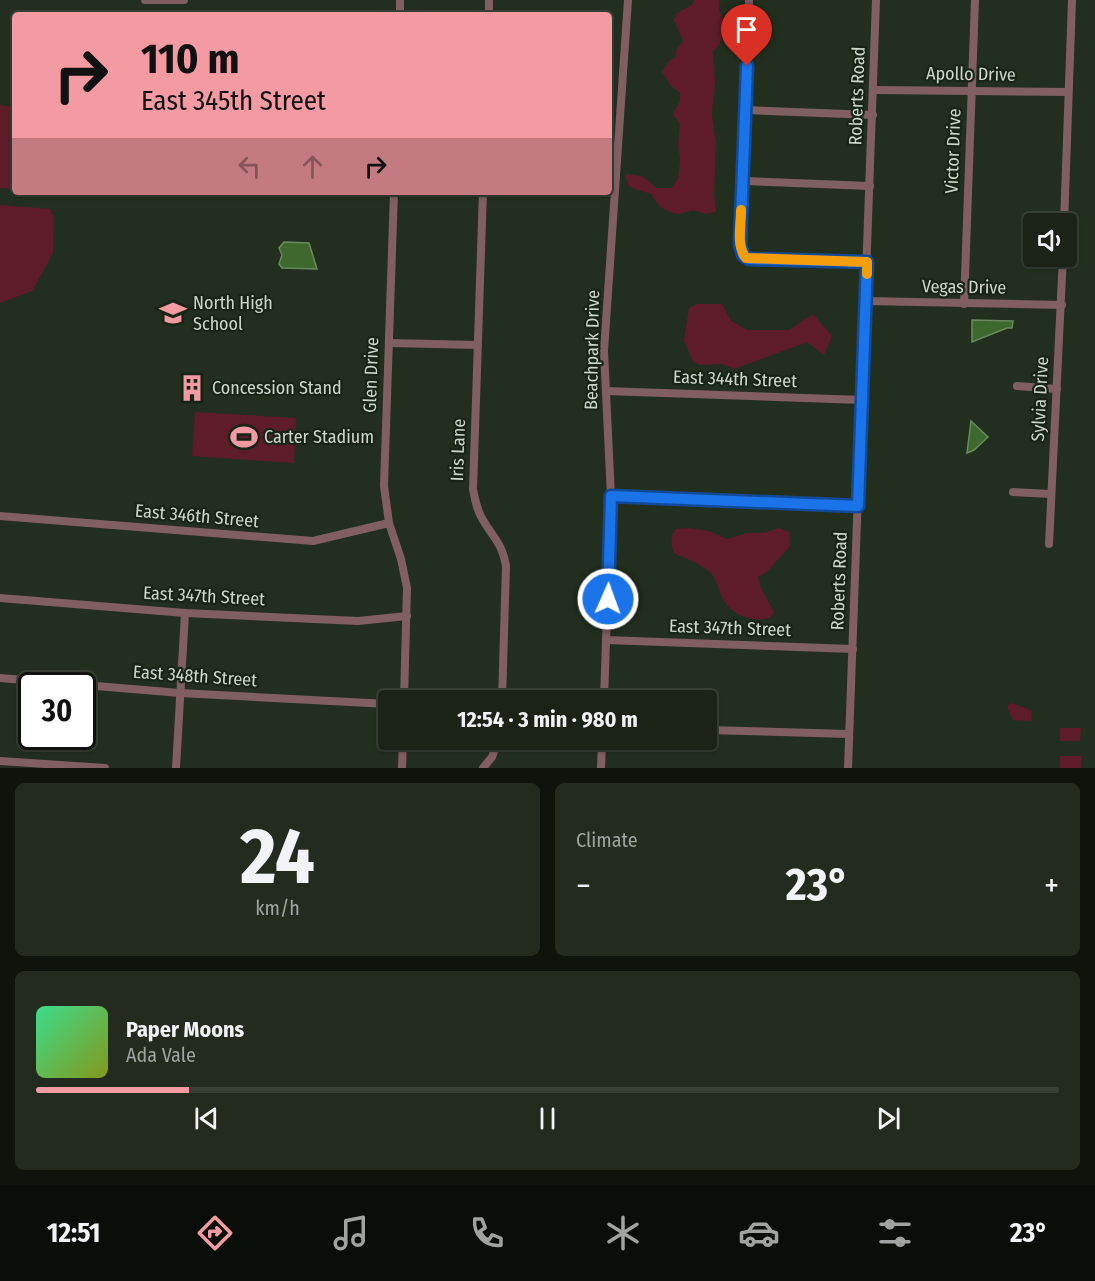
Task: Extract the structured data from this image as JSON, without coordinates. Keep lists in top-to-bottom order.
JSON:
{
  "streets": {
    "street": [
      "Apollo Drive",
      "Roberts Road",
      "Victor Drive",
      "Vegas Drive",
      "Beachpark Drive",
      "Glen Drive",
      "East 344th Street",
      "Sylvia Drive",
      "Iris Lane",
      "East 346th Street",
      "East 347th Street",
      "East 348th Street"
    ]
  },
  "crossings": [
    ["Apollo Drive", "Roberts Road"],
    ["Apollo Drive", "Victor Drive"],
    ["Roberts Road", "Vegas Drive"],
    ["Roberts Road", "East 344th Street"],
    ["Roberts Road", "East 347th Street"],
    ["Victor Drive", "Vegas Drive"],
    ["Vegas Drive", "Sylvia Drive"],
    ["Beachpark Drive", "East 344th Street"],
    ["Beachpark Drive", "East 347th Street"],
    ["Glen Drive", "East 346th Street"],
    ["Glen Drive", "East 347th Street"]
  ],
  "places": {
    "school or university": ["North High School"],
    "building": ["Concession Stand"],
    "sports": ["Carter Stadium"]
  },
  "page": {
    "turn": ["110 m", "East 345th Street"],
    "limit": "30",
    "trip": "12:54 · 3 min · 980 m",
    "tile": [
      ["24", "km/h"],
      "Climate"
    ],
    "heat": ["−", "23°", "+"],
    "song": ["Paper Moons", "Ada Vale"],
    "tabs": ["12:51", "23°"]
  }
}
